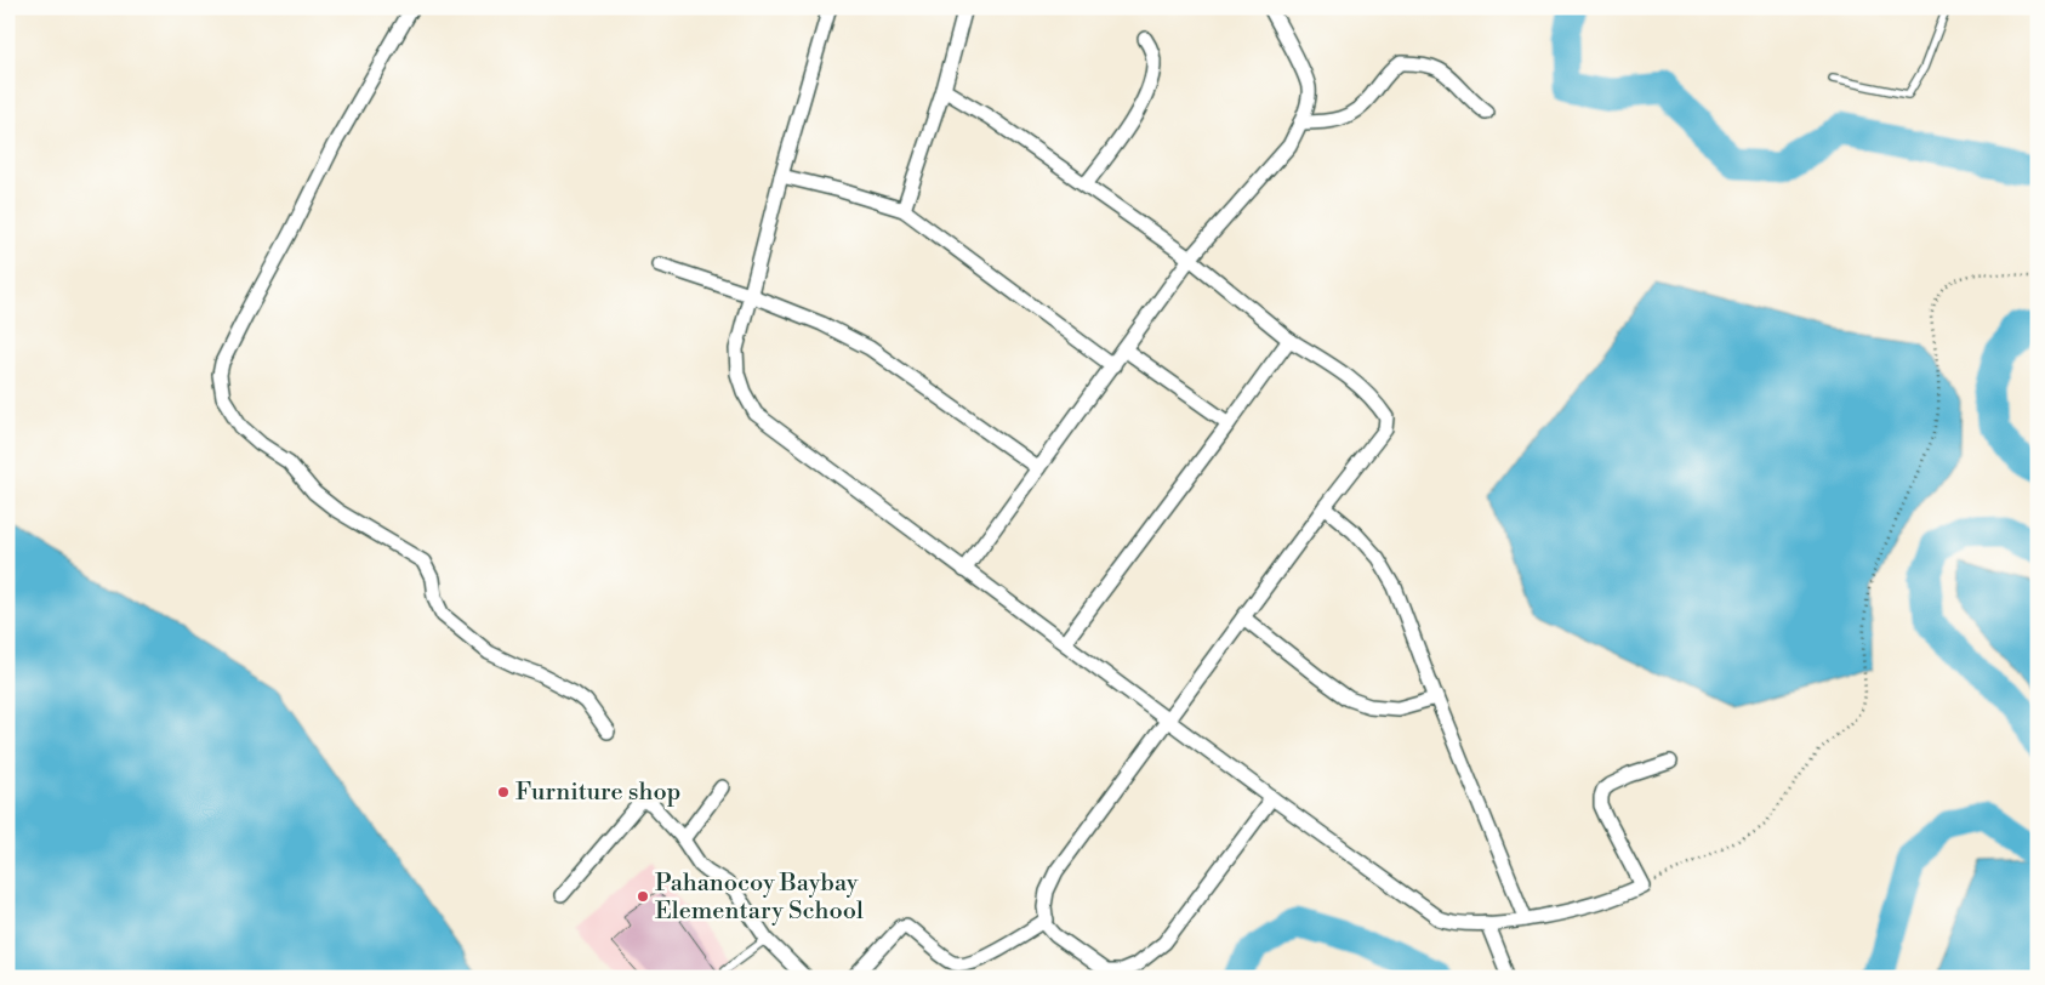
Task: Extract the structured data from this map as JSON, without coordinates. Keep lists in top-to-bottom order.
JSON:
{
  "places": ["Furniture shop", "Pahanocoy Baybay Elementary School"]
}
